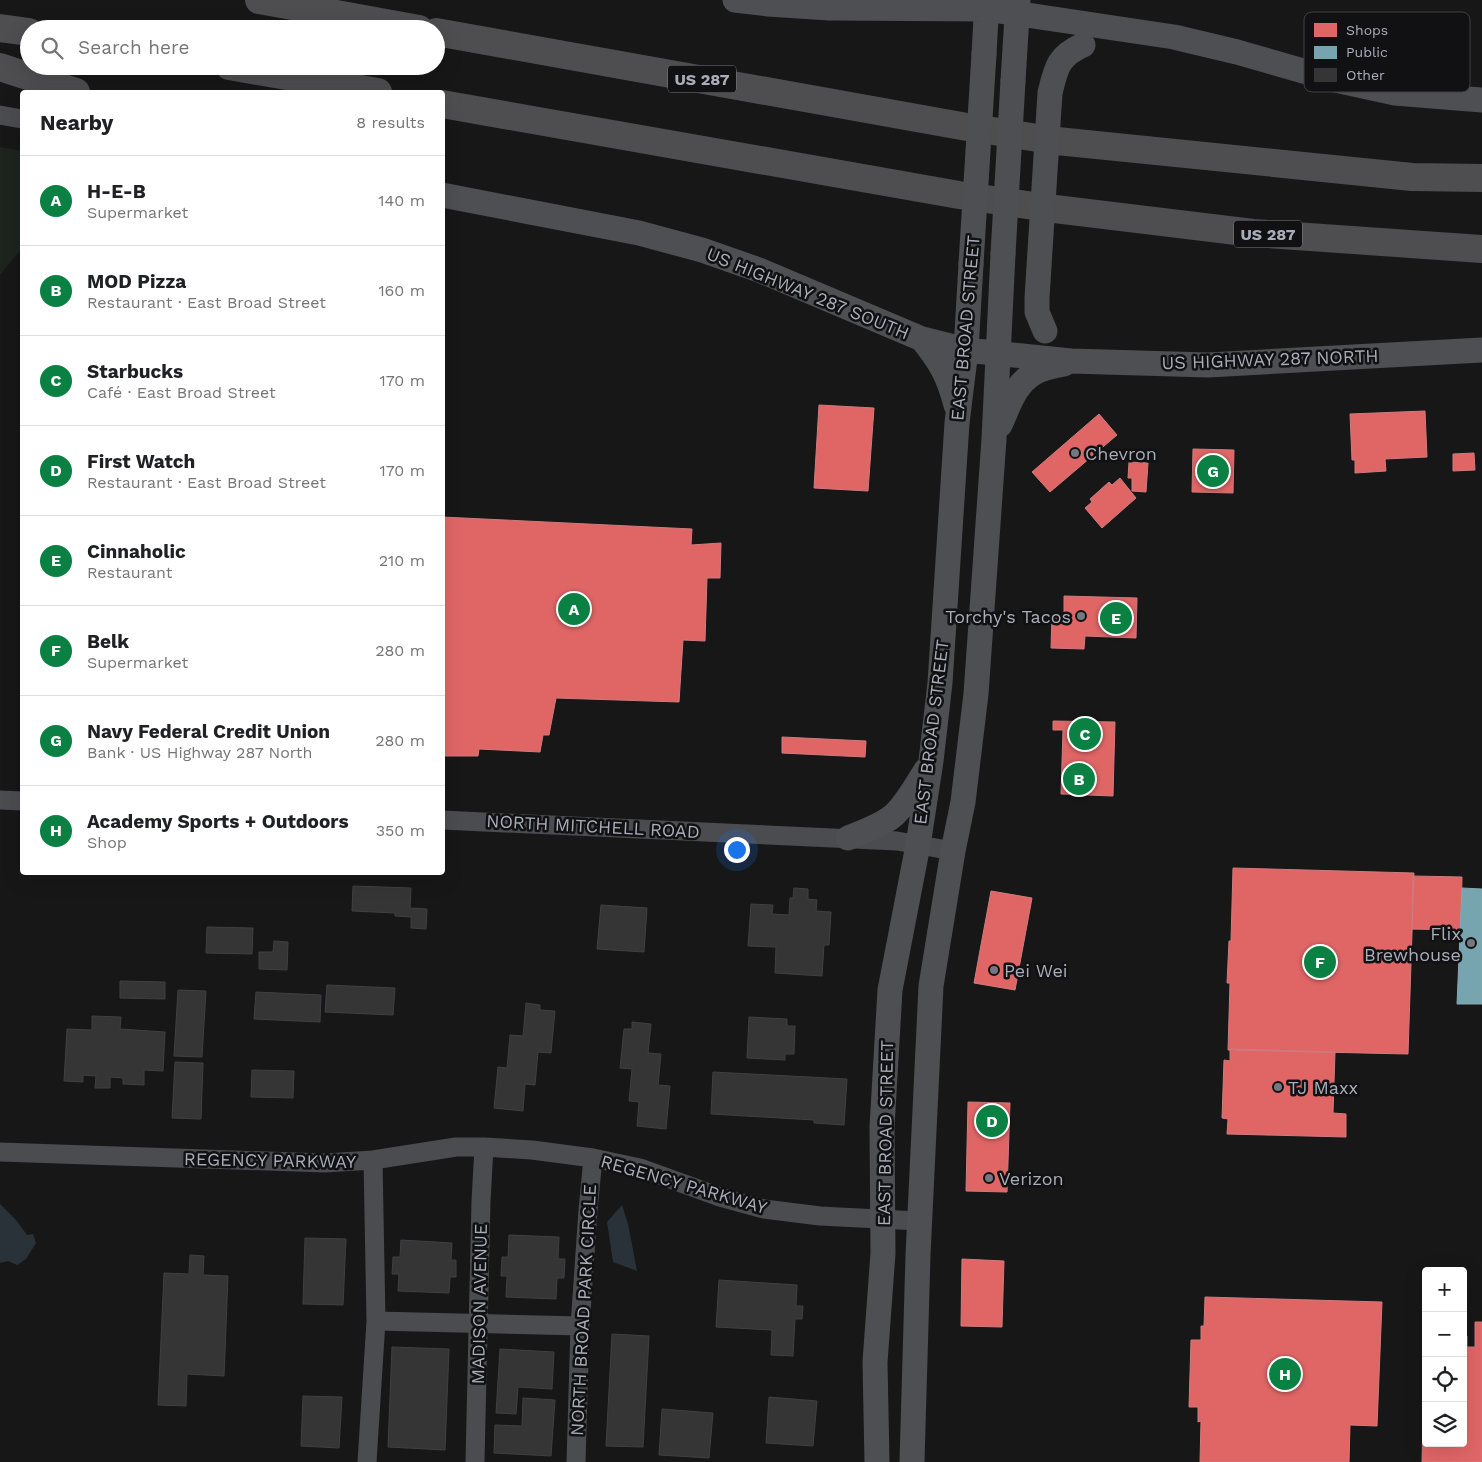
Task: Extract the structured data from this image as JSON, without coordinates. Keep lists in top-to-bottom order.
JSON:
{
  "streets": {
    "highway": ["US 287"],
    "main road": ["US HIGHWAY 287 SOUTH", "EAST BROAD STREET", "US HIGHWAY 287 NORTH"],
    "street": [
      "NORTH MITCHELL ROAD",
      "REGENCY PARKWAY",
      "MADISON AVENUE",
      "NORTH BROAD PARK CIRCLE"
    ]
  },
  "crossings": [
    ["US HIGHWAY 287 SOUTH", "EAST BROAD STREET"],
    ["US HIGHWAY 287 SOUTH", "US HIGHWAY 287 NORTH"],
    ["EAST BROAD STREET", "US HIGHWAY 287 NORTH"],
    ["EAST BROAD STREET", "NORTH MITCHELL ROAD"],
    ["EAST BROAD STREET", "REGENCY PARKWAY"],
    ["REGENCY PARKWAY", "MADISON AVENUE"],
    ["REGENCY PARKWAY", "NORTH BROAD PARK CIRCLE"]
  ],
  "places": [
    "Chevron",
    "Torchy's Tacos",
    "Flix Brewhouse",
    "Pei Wei",
    "TJ Maxx",
    "Verizon"
  ],
  "legend": ["Shops", "Public", "Other"],
  "page": {
    "search": "Search here",
    "heading": ["Nearby", "8 results"],
    "list": [
      {
        "mark": "A",
        "name": "H-E-B",
        "note": "Supermarket",
        "value": "140 m"
      },
      {
        "mark": "B",
        "name": "MOD Pizza",
        "note": "Restaurant · East Broad Street",
        "value": "160 m"
      },
      {
        "mark": "C",
        "name": "Starbucks",
        "note": "Café · East Broad Street",
        "value": "170 m"
      },
      {
        "mark": "D",
        "name": "First Watch",
        "note": "Restaurant · East Broad Street",
        "value": "170 m"
      },
      {
        "mark": "E",
        "name": "Cinnaholic",
        "note": "Restaurant",
        "value": "210 m"
      },
      {
        "mark": "F",
        "name": "Belk",
        "note": "Supermarket",
        "value": "280 m"
      },
      {
        "mark": "G",
        "name": "Navy Federal Credit Union",
        "note": "Bank · US Highway 287 North",
        "value": "280 m"
      },
      {
        "mark": "H",
        "name": "Academy Sports + Outdoors",
        "note": "Shop",
        "value": "350 m"
      }
    ],
    "pins": [
      "G",
      "A",
      "E",
      "C",
      "B",
      "F",
      "D",
      "H"
    ],
    "map_buttons": ["+", "−"]
  }
}
